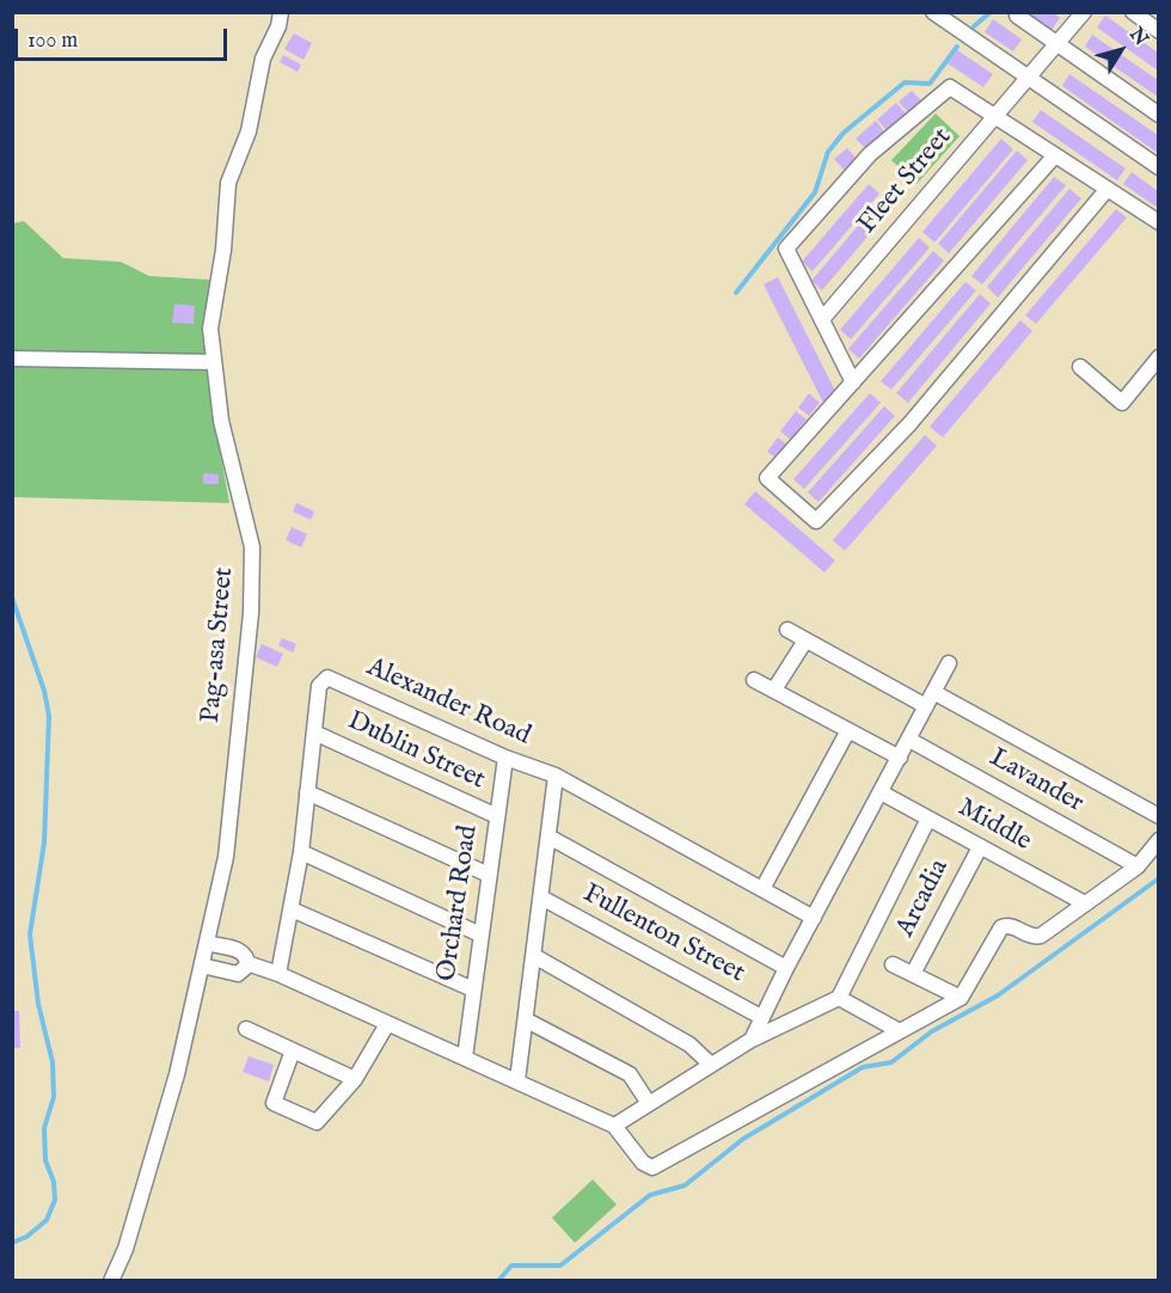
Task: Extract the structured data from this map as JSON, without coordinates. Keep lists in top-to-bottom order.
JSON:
{
  "streets": {
    "street": [
      "Fleet Street",
      "Pag-asa Street",
      "Alexander Road",
      "Dublin Street",
      "Lavander",
      "Middle",
      "Arcadia",
      "Orchard Road",
      "Fullenton Street"
    ]
  },
  "crossings": [
    ["Alexander Road", "Dublin Street"],
    ["Alexander Road", "Orchard Road"],
    ["Dublin Street", "Orchard Road"],
    ["Middle", "Arcadia"]
  ],
  "scale_bar": "100 m",
  "north": "top right"
}
